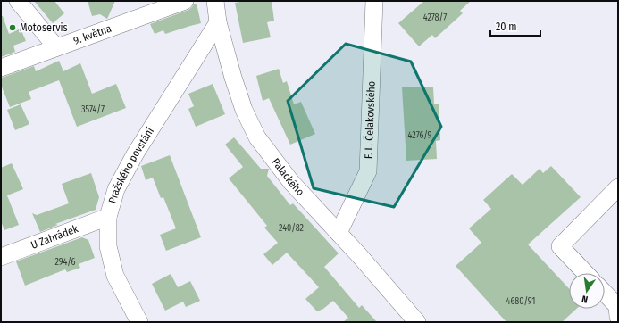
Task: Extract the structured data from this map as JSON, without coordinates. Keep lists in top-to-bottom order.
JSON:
{
  "streets": {
    "street": [
      "9. května",
      "F. L. Čelakovského",
      "Pražského povstání",
      "Palackého",
      "U Zahrádek"
    ]
  },
  "crossings": [
    ["F. L. Čelakovského", "Palackého"],
    ["Pražského povstání", "Palackého"],
    ["Pražského povstání", "U Zahrádek"]
  ],
  "places": ["Motoservis"],
  "house_numbers": [
    "4278/7",
    "3574/7",
    "4276/9",
    "240/82",
    "294/6",
    "4680/91"
  ],
  "scale_bar": "20 m",
  "north": "bottom"
}
